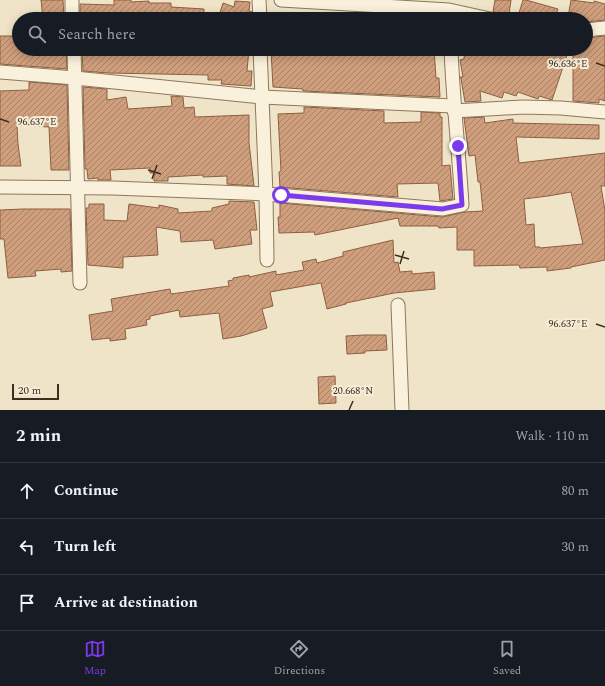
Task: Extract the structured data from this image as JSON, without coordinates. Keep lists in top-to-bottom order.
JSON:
{
  "scale_bar": "20 m",
  "page": {
    "search": "Search here",
    "scale": "20 m",
    "heading": ["2 min", "Walk · 110 m"],
    "list": [
      ["Continue", "80 m"],
      ["Turn left", "30 m"],
      "Arrive at destination"
    ],
    "nav": ["Map", "Directions", "Saved"]
  },
  "coordinates": ["96.636°E", "96.637°E", "20.668°N"]
}
